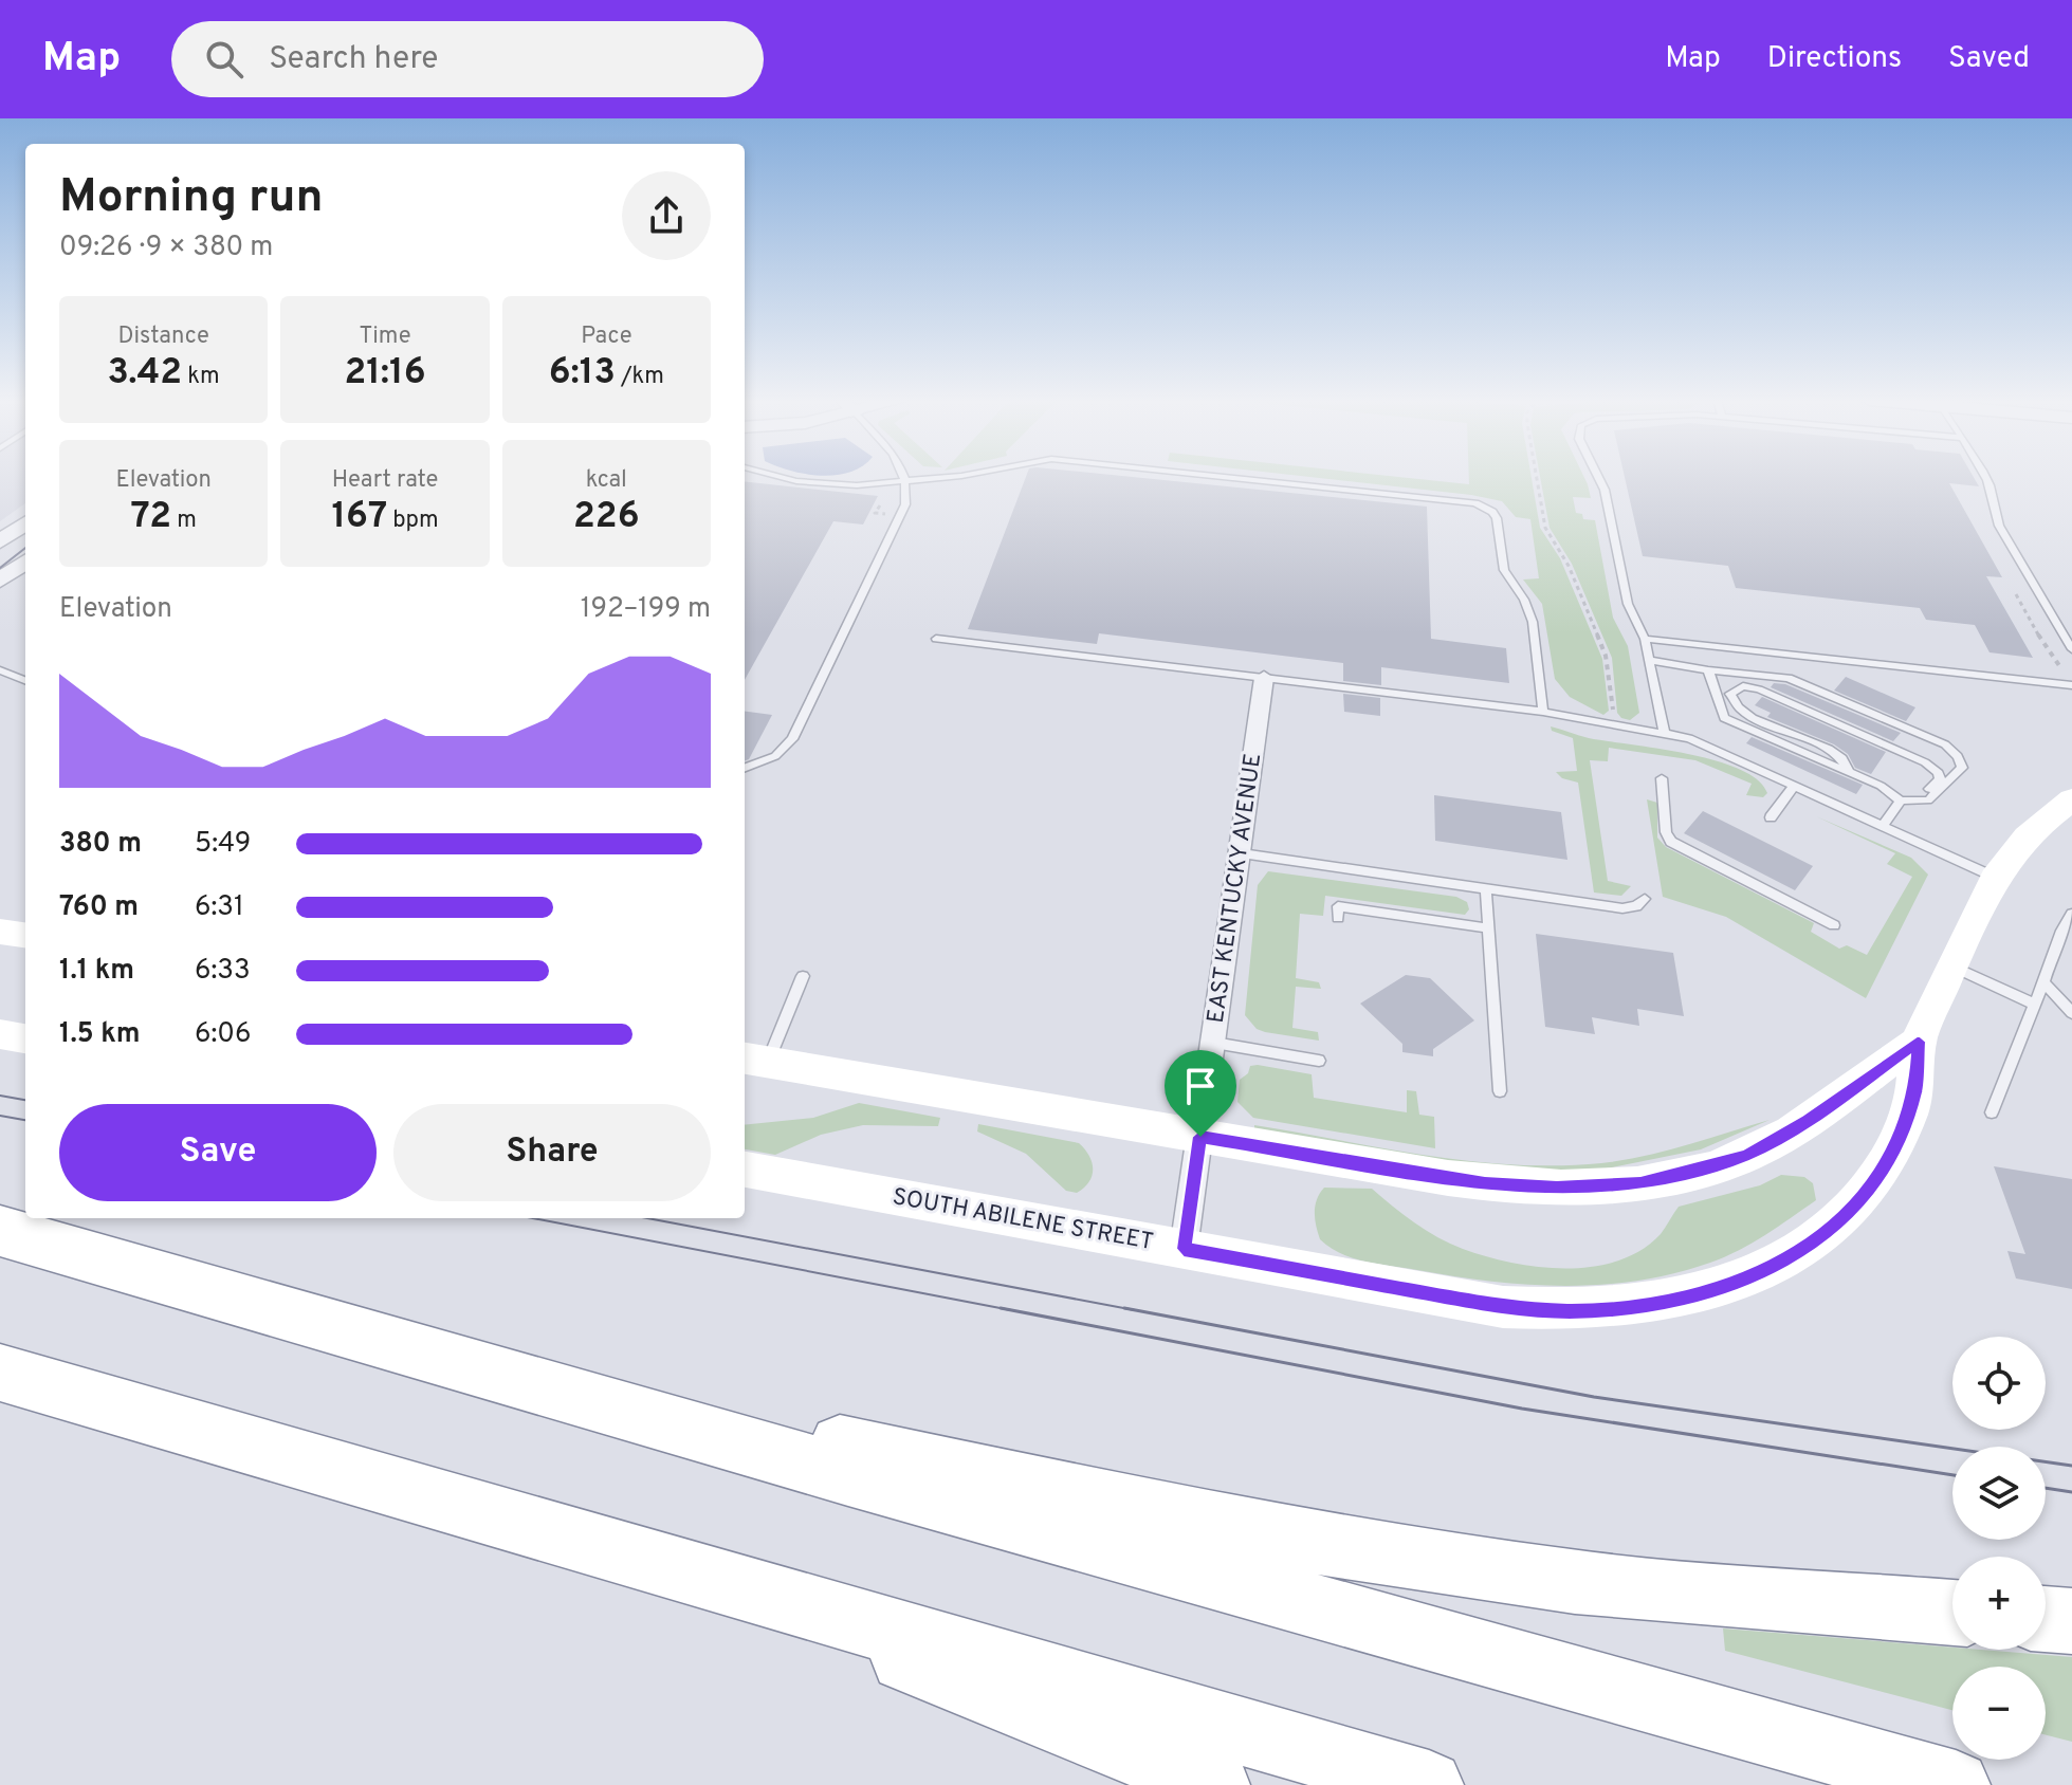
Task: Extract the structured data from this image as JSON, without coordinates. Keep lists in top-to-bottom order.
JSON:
{
  "streets": {
    "main road": ["SOUTH ABILENE STREET"],
    "street": ["EAST KENTUCKY AVENUE"]
  },
  "crossings": [
    ["EAST KENTUCKY AVENUE", "SOUTH ABILENE STREET"]
  ],
  "page": {
    "header": "Map",
    "search": "Search here",
    "nav": ["Map", "Directions", "Saved"],
    "heading": ["Morning run", "09:26 · 9 × 380 m"],
    "stats": [
      ["Distance", "3.42 km"],
      ["Time", "21:16"],
      ["Pace", "6:13 /km"],
      ["Elevation", "72 m"],
      ["Heart rate", "167 bpm"],
      ["kcal", "226"]
    ],
    "chart": ["Elevation", "192–199 m"],
    "list": [
      {
        "name": "380 m",
        "note": "5:49"
      },
      {
        "name": "760 m",
        "note": "6:31"
      },
      {
        "name": "1.1 km",
        "note": "6:33"
      },
      {
        "name": "1.5 km",
        "note": "6:06"
      }
    ],
    "buttons": ["Save", "Share"],
    "map_buttons": ["+", "−"]
  }
}
